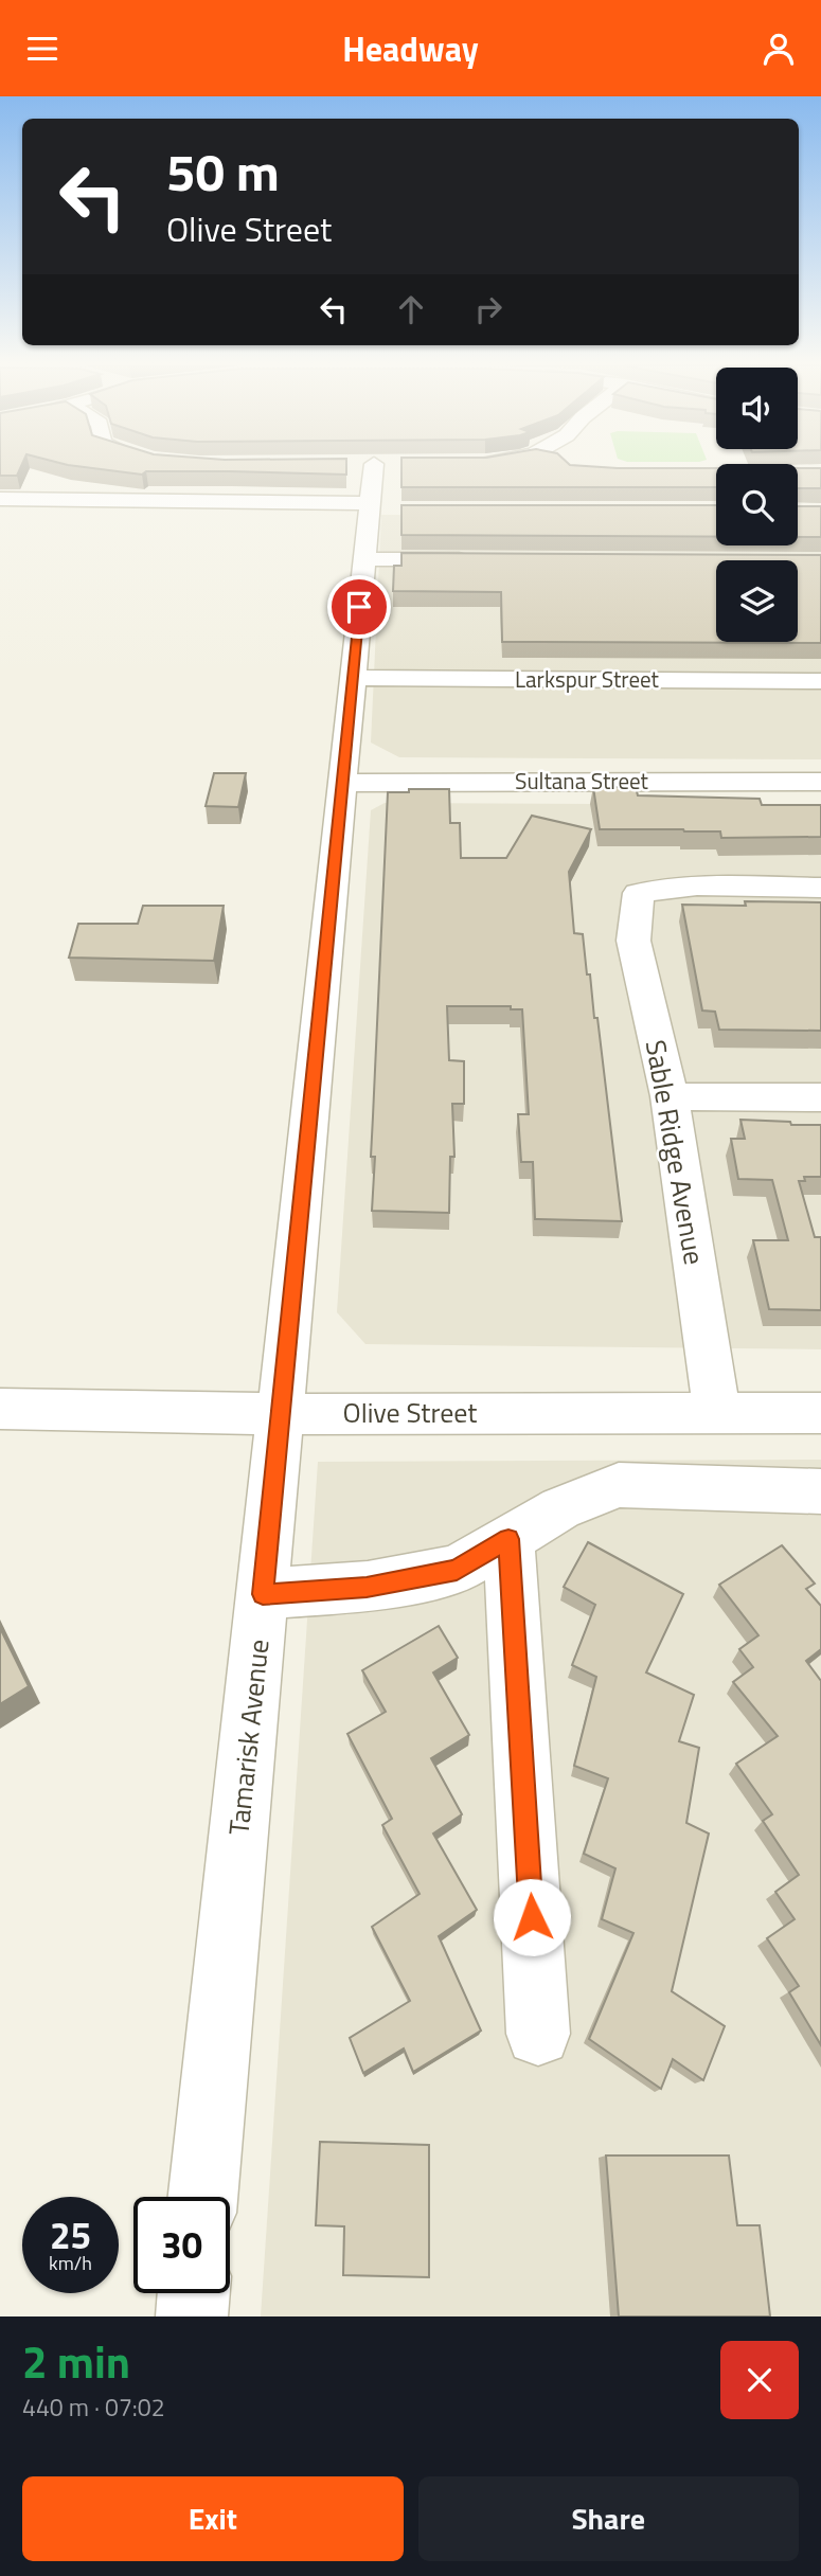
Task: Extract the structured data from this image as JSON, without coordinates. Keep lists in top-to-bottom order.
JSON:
{
  "streets": {
    "street": [
      "Larkspur Street",
      "Sultana Street",
      "Sable Ridge Avenue",
      "Olive Street",
      "Tamarisk Avenue"
    ]
  },
  "crossings": [
    ["Larkspur Street", "Tamarisk Avenue"],
    ["Sultana Street", "Tamarisk Avenue"],
    ["Sable Ridge Avenue", "Olive Street"],
    ["Olive Street", "Tamarisk Avenue"]
  ],
  "page": {
    "header": "Headway",
    "turn": ["50 m", "Olive Street"],
    "speed": "25 km/h",
    "limit": "30",
    "heading": ["2 min", "440 m · 07:02"],
    "buttons": ["Exit", "Share"]
  }
}
